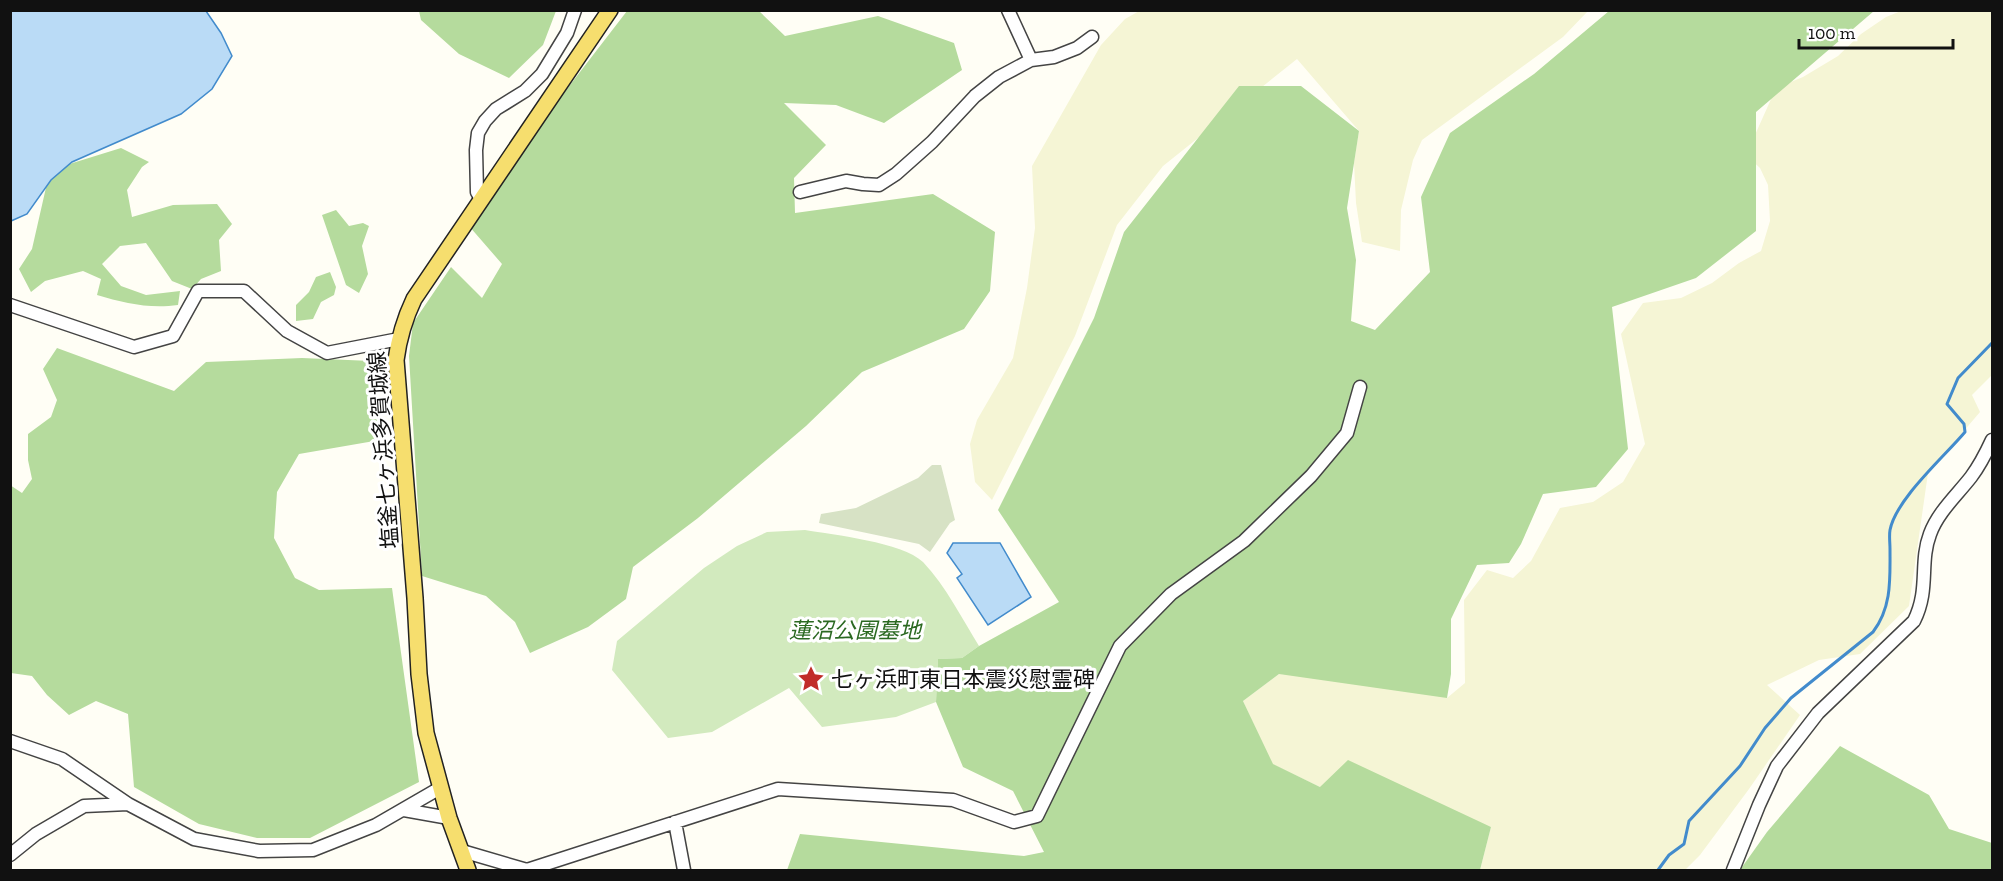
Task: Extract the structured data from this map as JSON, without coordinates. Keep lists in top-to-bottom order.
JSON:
{
  "streets": {
    "main road": ["塩釜七ヶ浜多賀城線"]
  },
  "parks": ["蓮沼公園墓地"],
  "places": {
    "place": ["七ヶ浜町東日本震災慰霊碑"]
  },
  "scale_bar": "100 m"
}
